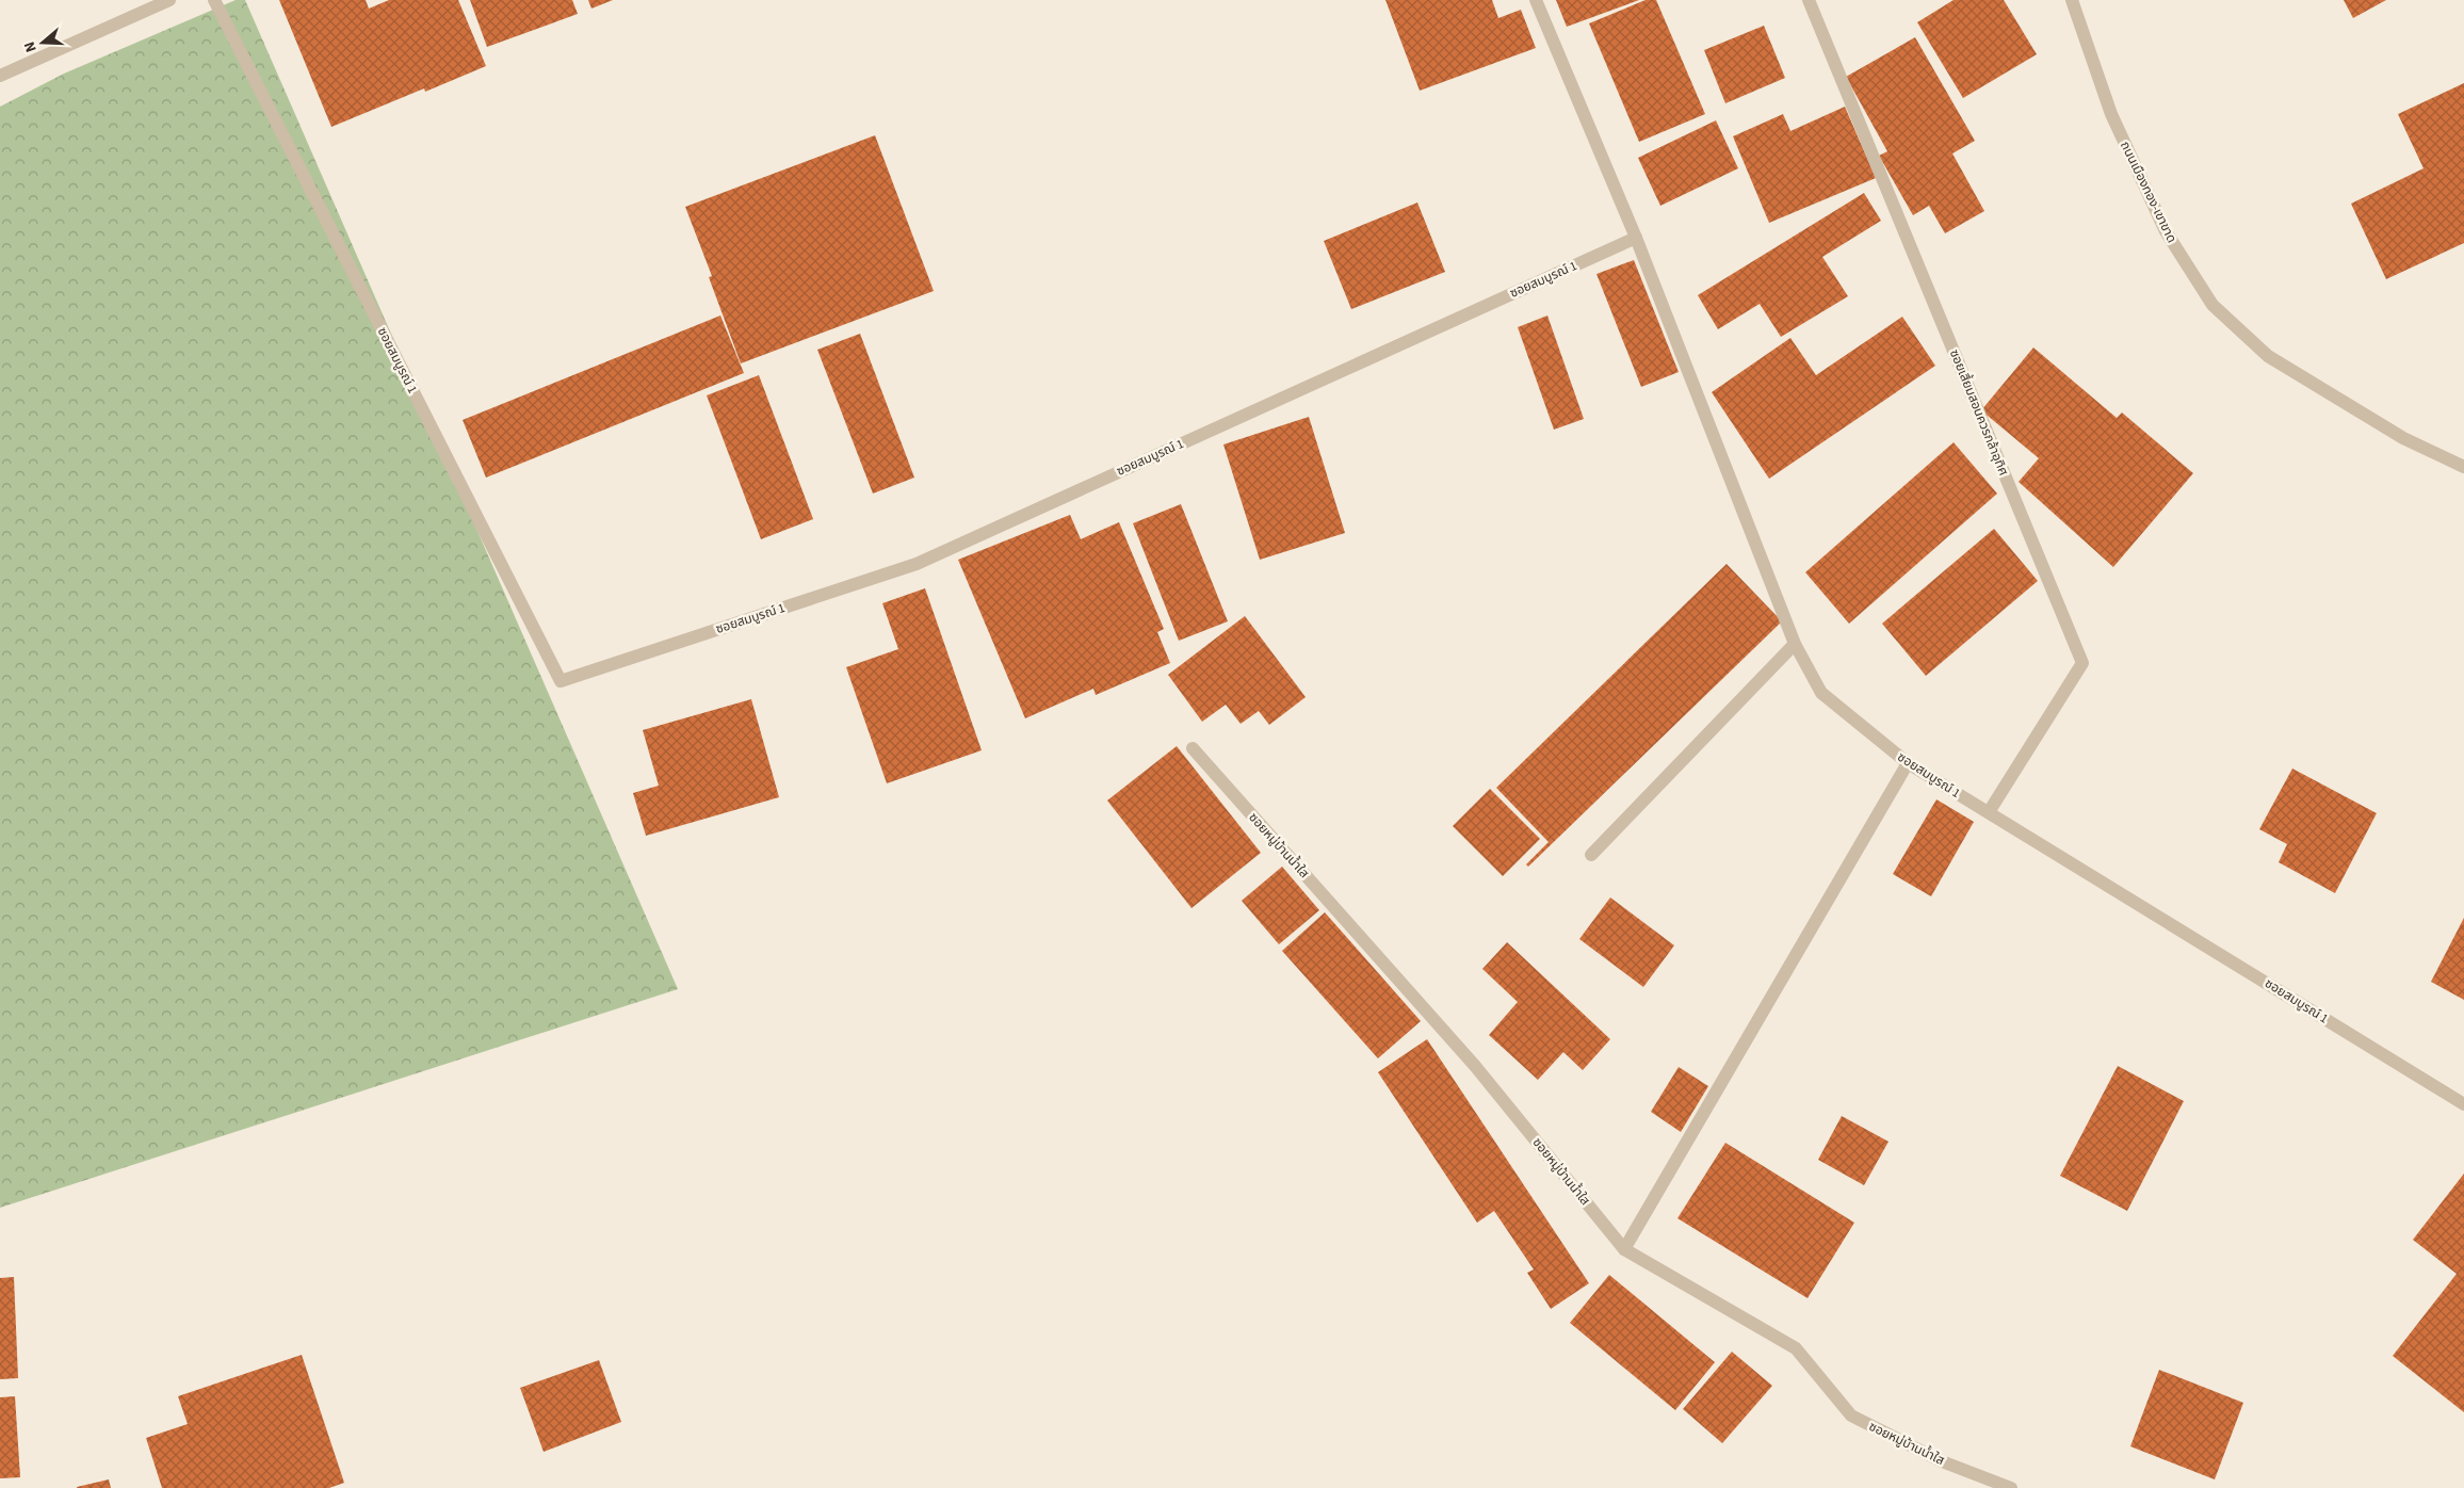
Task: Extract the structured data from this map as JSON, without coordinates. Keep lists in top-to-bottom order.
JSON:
{
  "streets": {
    "street": [
      "ถนนเมืองทอง-เขาขาด",
      "ซอยสมบูรณ์ 1",
      "ซอยเสี้ยมสอนควรกล้าอุทิศ",
      "ซอยหมู่บ้านน้ำใส"
    ]
  },
  "crossings": [
    ["ซอยสมบูรณ์ 1", "ซอยเสี้ยมสอนควรกล้าอุทิศ"]
  ],
  "north": "left"
}
